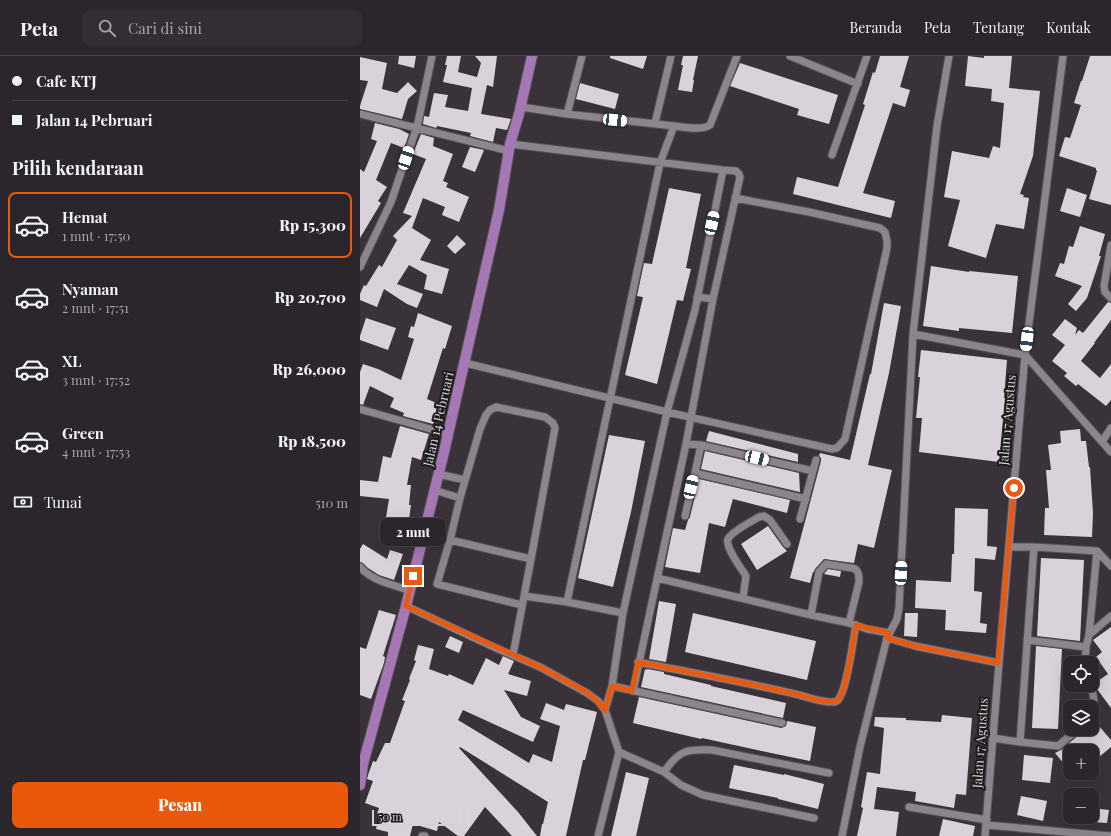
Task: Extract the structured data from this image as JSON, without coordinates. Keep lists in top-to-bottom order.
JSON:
{
  "streets": {
    "main road": ["Jalan 14 Pebruari"],
    "street": ["Jalan 17 Agustus"]
  },
  "scale_bar": "50 m",
  "page": {
    "header": "Peta",
    "search": "Cari di sini",
    "nav": [
      "Beranda",
      "Peta",
      "Tentang",
      "Kontak"
    ],
    "banner": ["Cafe KTJ", "Jalan 14 Pebruari"],
    "heading": "Pilih kendaraan",
    "list": [
      {
        "name": "Hemat",
        "note": "1 mnt · 17:50",
        "value": "Rp 15,300"
      },
      {
        "name": "Nyaman",
        "note": "2 mnt · 17:51",
        "value": "Rp 20,700"
      },
      {
        "name": "XL",
        "note": "3 mnt · 17:52",
        "value": "Rp 26,000"
      },
      {
        "name": "Green",
        "note": "4 mnt · 17:53",
        "value": "Rp 18,500"
      }
    ],
    "pay": ["Tunai", "510 m"],
    "bubble": "2 mnt",
    "map_buttons": ["+", "−"],
    "buttons": "Pesan",
    "scale": "50 m"
  }
}
